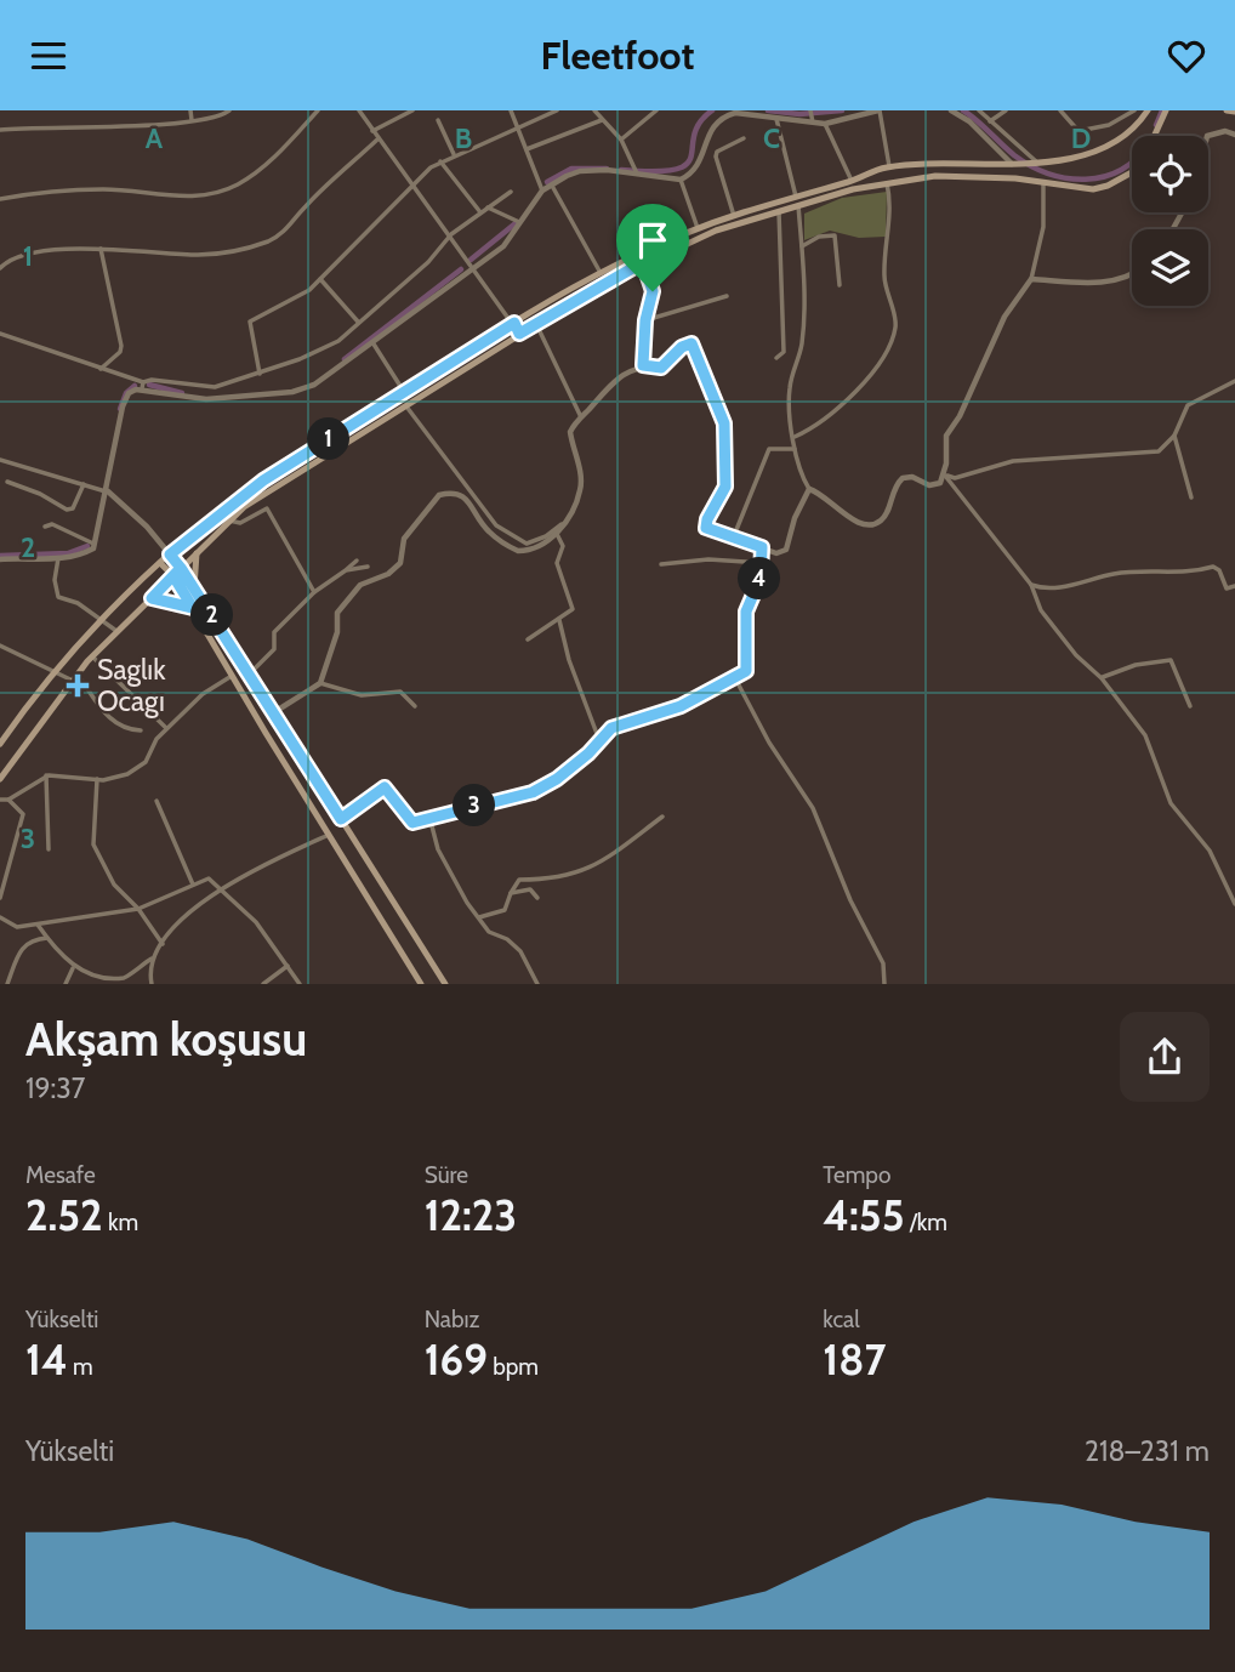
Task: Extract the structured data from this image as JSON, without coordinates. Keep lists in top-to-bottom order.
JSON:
{
  "places": {
    "health": ["Saglık Ocagı"]
  },
  "page": {
    "header": "Fleetfoot",
    "pins": [
      "1",
      "4",
      "2",
      "3"
    ],
    "heading": ["Akşam koşusu", "19:37"],
    "stats": [
      ["Mesafe", "2.52 km"],
      ["Süre", "12:23"],
      ["Tempo", "4:55 /km"],
      ["Yükselti", "14 m"],
      ["Nabız", "169 bpm"],
      ["kcal", "187"]
    ],
    "chart": ["Yükselti", "218–231 m"]
  },
  "grid": {
    "columns": [
      "A",
      "B",
      "C",
      "D"
    ],
    "rows": ["1", "2", "3"]
  }
}
